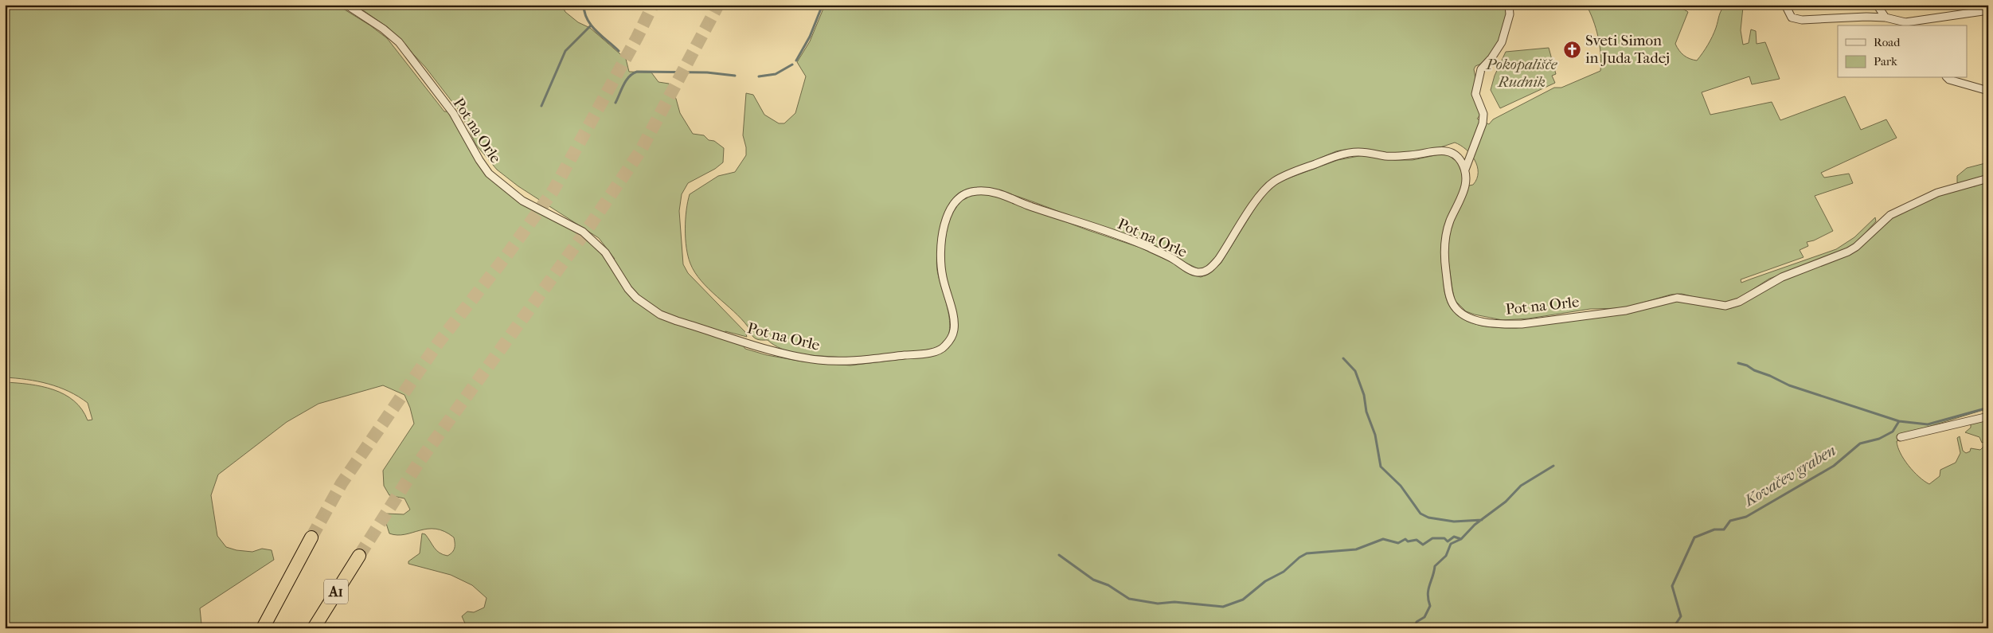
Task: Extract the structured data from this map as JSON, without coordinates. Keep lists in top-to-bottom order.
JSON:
{
  "streets": {
    "highway": ["A1"],
    "street": ["Pot na Orle"]
  },
  "water": ["Kovačev graben"],
  "parks": ["Pokopališče Rudnik"],
  "places": {
    "church": ["Sveti Simon in Juda Tadej"]
  },
  "legend": ["Road", "Park"]
}
